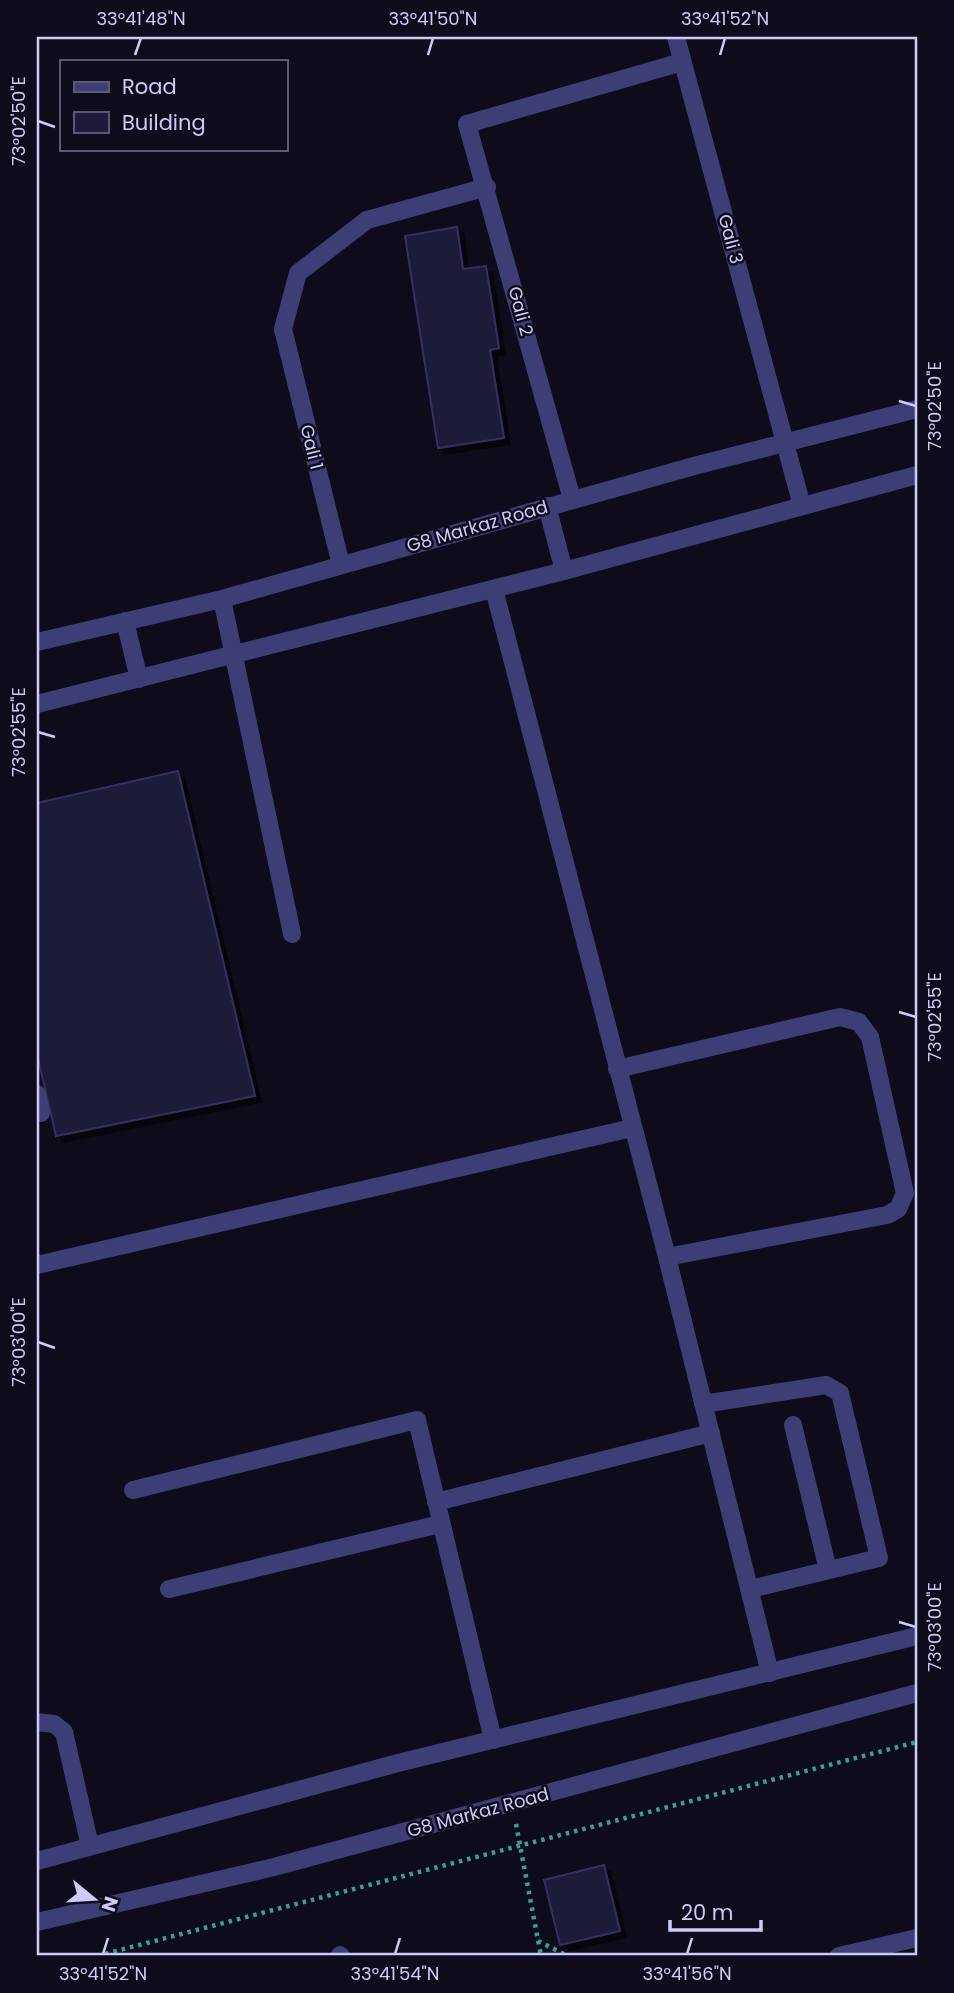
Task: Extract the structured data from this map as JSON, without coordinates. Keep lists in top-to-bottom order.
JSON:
{
  "streets": {
    "street": [
      "Gali 3",
      "Gali 2",
      "Gali 1",
      "G8 Markaz Road"
    ]
  },
  "crossings": [
    ["Gali 3", "Gali 2"],
    ["Gali 3", "G8 Markaz Road"],
    ["Gali 2", "Gali 1"],
    ["Gali 2", "G8 Markaz Road"],
    ["Gali 1", "G8 Markaz Road"]
  ],
  "legend": ["Road", "Building"],
  "scale_bar": "20 m",
  "north": "right",
  "coordinates": [
    "33°41'48\"N",
    "33°41'50\"N",
    "33°41'52\"N",
    "73°02'50\"E",
    "73°02'55\"E",
    "73°03'00\"E",
    "33°41'54\"N",
    "33°41'56\"N"
  ]
}
